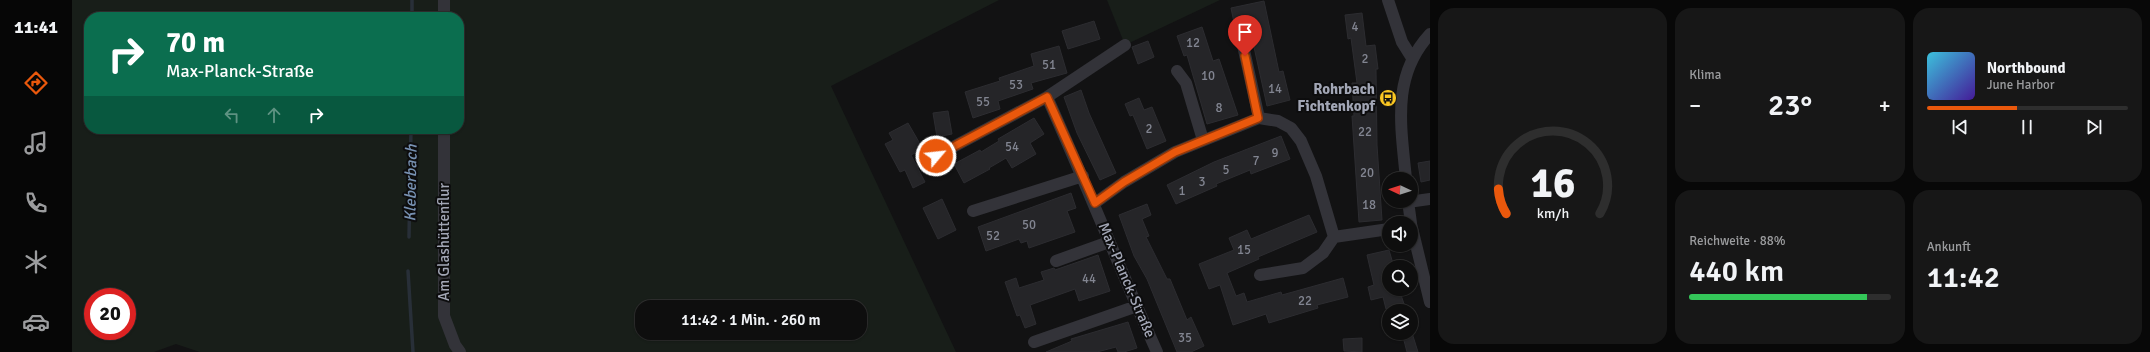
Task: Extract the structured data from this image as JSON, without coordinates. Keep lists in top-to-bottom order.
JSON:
{
  "streets": {
    "street": ["Am Glashüttenflur", "Max-Planck-Straße"]
  },
  "water": ["Kleberbach"],
  "places": {
    "bus stop": ["Rohrbach Fichtenkopf"]
  },
  "house_numbers": [
    "4",
    "12",
    "2",
    "51",
    "10",
    "53",
    "14",
    "55",
    "8",
    "2",
    "22",
    "54",
    "9",
    "7",
    "5",
    "20",
    "3",
    "1",
    "18",
    "50",
    "52",
    "15",
    "44",
    "22",
    "35"
  ],
  "north": "left",
  "page": {
    "tabs": "11:41",
    "tile": [
      "Klima",
      ["Reichweite · 88%", "440 km"],
      ["Ankunft", "11:42"]
    ],
    "turn": ["70 m", "Max-Planck-Straße"],
    "song": ["Northbound", "June Harbor"],
    "heat": ["−", "23°", "+"],
    "limit": "20",
    "trip": "11:42 · 1 Min. · 260 m",
    "gauge": ["16", "km/h"]
  }
}
